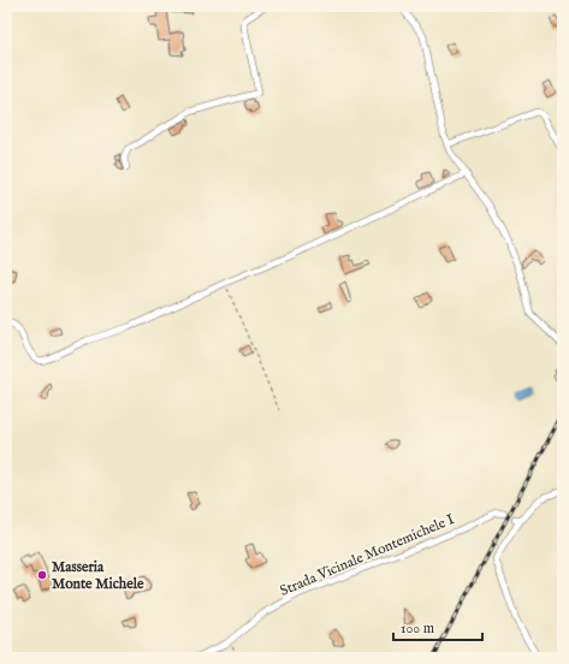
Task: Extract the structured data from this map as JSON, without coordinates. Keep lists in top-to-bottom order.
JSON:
{
  "streets": {
    "street": ["Strada Vicinale Montemichele I"]
  },
  "places": ["Masseria Monte Michele"],
  "scale_bar": "100 m"
}
